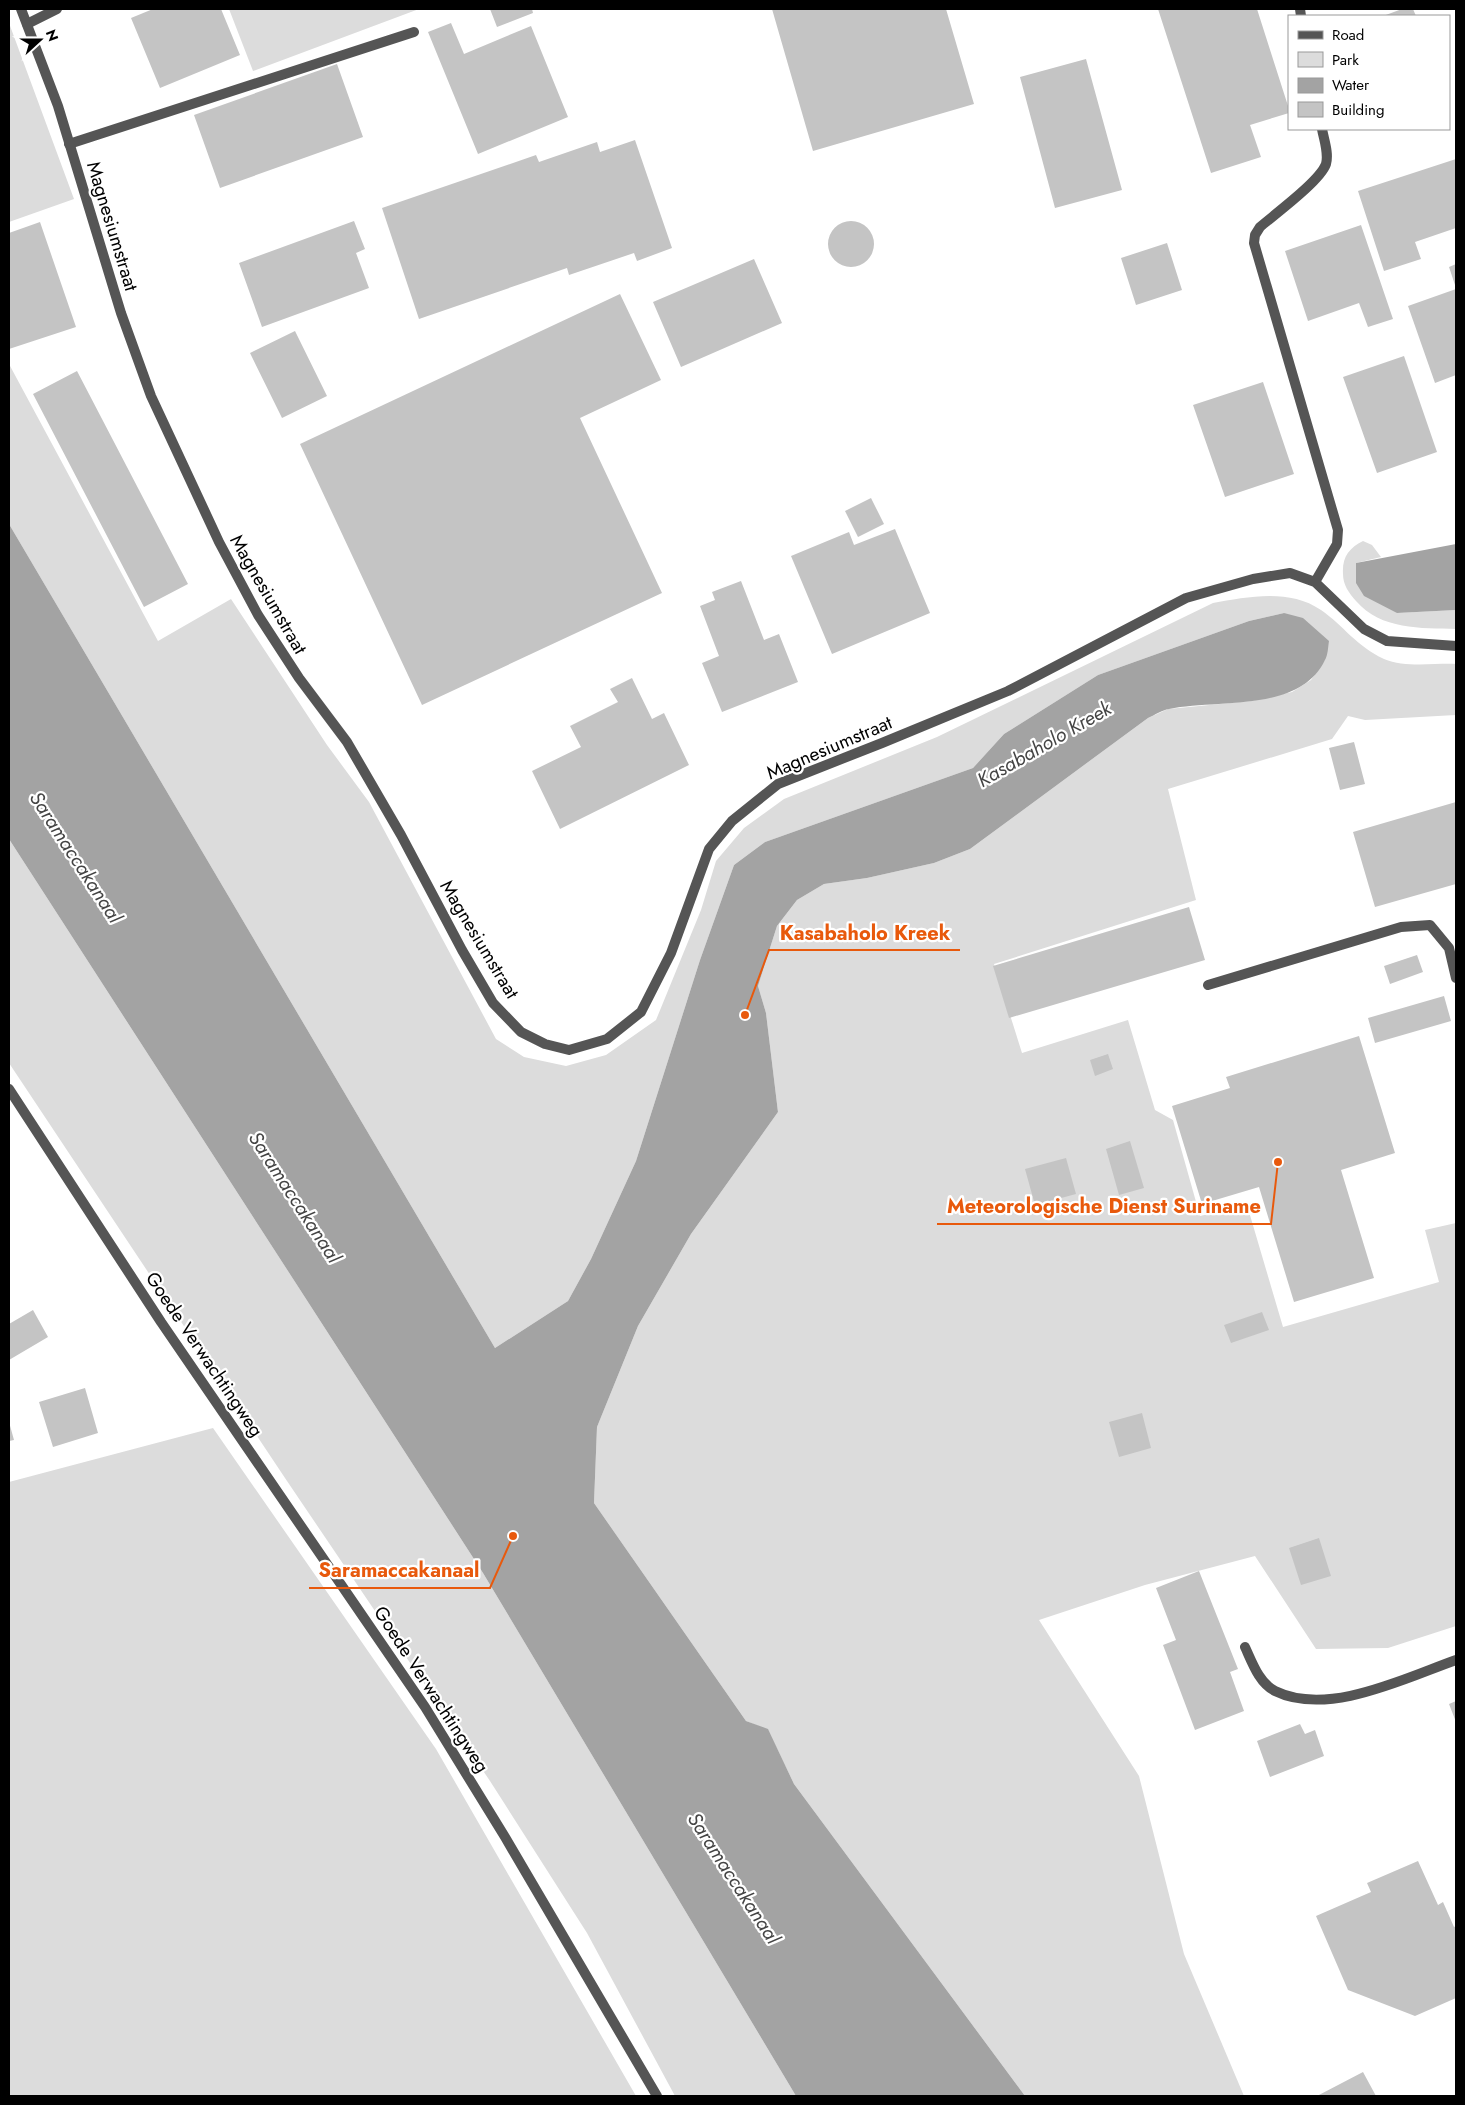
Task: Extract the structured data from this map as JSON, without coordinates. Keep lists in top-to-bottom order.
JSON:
{
  "streets": {
    "street": ["Magnesiumstraat", "Goede Verwachtingweg"]
  },
  "water": ["Kasabaholo Kreek", "Saramaccakanaal"],
  "places": ["Kasabaholo Kreek", "Meteorologische Dienst Suriname", "Saramaccakanaal"],
  "legend": [
    "Road",
    "Park",
    "Water",
    "Building"
  ],
  "north": "right"
}
